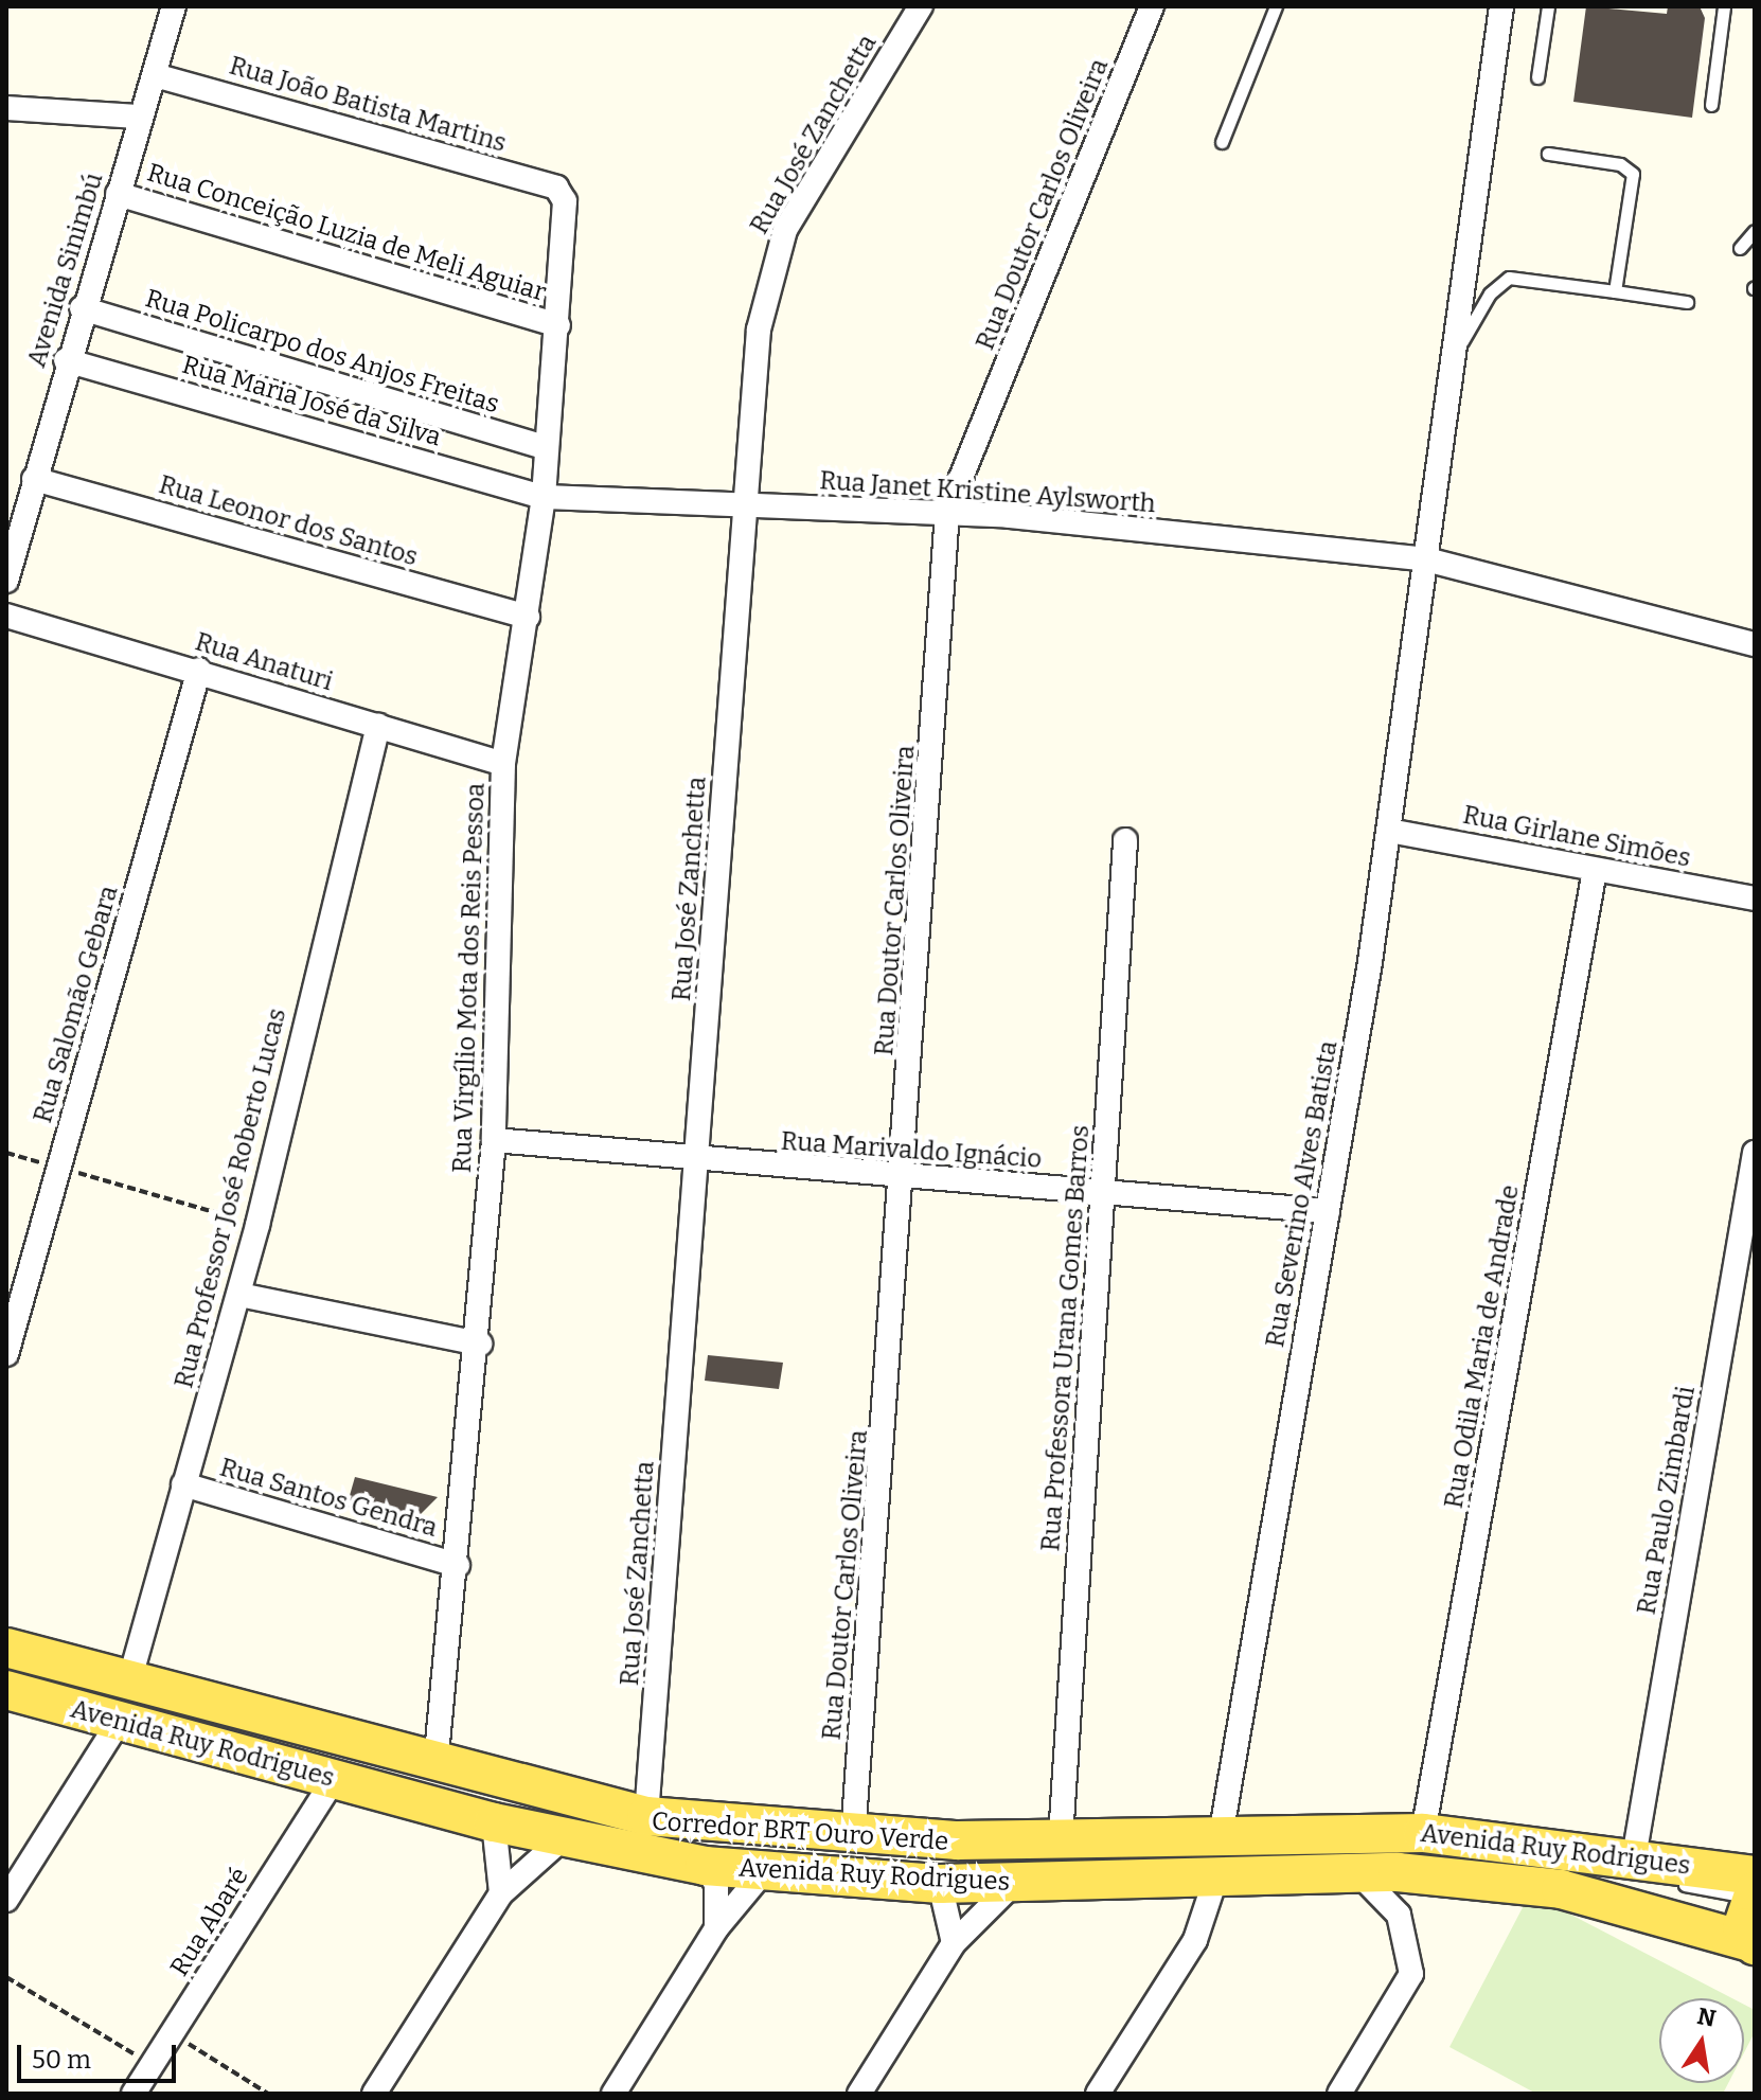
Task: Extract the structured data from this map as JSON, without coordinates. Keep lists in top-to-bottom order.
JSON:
{
  "streets": {
    "main road": ["Avenida Ruy Rodrigues"],
    "street": [
      "Rua João Batista Martins",
      "Rua José Zanchetta",
      "Rua Doutor Carlos Oliveira",
      "Rua Conceição Luzia de Meli Aguiar",
      "Avenida Sinimbú",
      "Rua Policarpo dos Anjos Freitas",
      "Rua Maria José da Silva",
      "Rua Janet Kristine Aylsworth",
      "Rua Leonor dos Santos",
      "Rua Anaturi",
      "Rua Girlane Simões",
      "Rua Virgílio Mota dos Reis Pessoa",
      "Rua Salomão Gebara",
      "Rua Marivaldo Ignácio",
      "Rua Severino Alves Batista",
      "Rua Professor José Roberto Lucas",
      "Rua Professora Urana Gomes Barros",
      "Rua Odila Maria de Andrade",
      "Rua Santos Gendra",
      "Rua Paulo Zimbardi",
      "Rua Abaré"
    ],
    "lane": ["Corredor BRT Ouro Verde"]
  },
  "crossings": [
    ["Rua João Batista Martins", "Avenida Sinimbú"],
    ["Rua João Batista Martins", "Rua Virgílio Mota dos Reis Pessoa"],
    ["Rua José Zanchetta", "Rua Janet Kristine Aylsworth"],
    ["Rua José Zanchetta", "Rua Marivaldo Ignácio"],
    ["Rua José Zanchetta", "Avenida Ruy Rodrigues"],
    ["Rua Doutor Carlos Oliveira", "Rua Janet Kristine Aylsworth"],
    ["Rua Doutor Carlos Oliveira", "Rua Marivaldo Ignácio"],
    ["Rua Doutor Carlos Oliveira", "Avenida Ruy Rodrigues"],
    ["Rua Conceição Luzia de Meli Aguiar", "Avenida Sinimbú"],
    ["Rua Conceição Luzia de Meli Aguiar", "Rua Virgílio Mota dos Reis Pessoa"],
    ["Avenida Sinimbú", "Rua Policarpo dos Anjos Freitas"],
    ["Avenida Sinimbú", "Rua Maria José da Silva"],
    ["Avenida Sinimbú", "Rua Leonor dos Santos"],
    ["Rua Policarpo dos Anjos Freitas", "Rua Virgílio Mota dos Reis Pessoa"],
    ["Rua Maria José da Silva", "Rua Janet Kristine Aylsworth"],
    ["Rua Maria José da Silva", "Rua Virgílio Mota dos Reis Pessoa"],
    ["Rua Janet Kristine Aylsworth", "Rua Virgílio Mota dos Reis Pessoa"],
    ["Rua Janet Kristine Aylsworth", "Rua Severino Alves Batista"],
    ["Rua Leonor dos Santos", "Rua Virgílio Mota dos Reis Pessoa"],
    ["Rua Anaturi", "Rua Virgílio Mota dos Reis Pessoa"],
    ["Rua Anaturi", "Rua Salomão Gebara"],
    ["Rua Anaturi", "Rua Professor José Roberto Lucas"],
    ["Rua Girlane Simões", "Rua Severino Alves Batista"],
    ["Rua Girlane Simões", "Rua Odila Maria de Andrade"],
    ["Rua Virgílio Mota dos Reis Pessoa", "Rua Marivaldo Ignácio"],
    ["Rua Virgílio Mota dos Reis Pessoa", "Rua Santos Gendra"],
    ["Rua Virgílio Mota dos Reis Pessoa", "Avenida Ruy Rodrigues"],
    ["Rua Virgílio Mota dos Reis Pessoa", "Corredor BRT Ouro Verde"],
    ["Rua Marivaldo Ignácio", "Rua Severino Alves Batista"],
    ["Rua Marivaldo Ignácio", "Rua Professora Urana Gomes Barros"],
    ["Rua Severino Alves Batista", "Avenida Ruy Rodrigues"],
    ["Rua Severino Alves Batista", "Corredor BRT Ouro Verde"],
    ["Rua Professor José Roberto Lucas", "Rua Santos Gendra"],
    ["Rua Professor José Roberto Lucas", "Avenida Ruy Rodrigues"],
    ["Rua Professora Urana Gomes Barros", "Avenida Ruy Rodrigues"],
    ["Rua Odila Maria de Andrade", "Avenida Ruy Rodrigues"],
    ["Rua Paulo Zimbardi", "Avenida Ruy Rodrigues"],
    ["Avenida Ruy Rodrigues", "Corredor BRT Ouro Verde"],
    ["Avenida Ruy Rodrigues", "Rua Abaré"]
  ],
  "scale_bar": "50 m",
  "north": "top"
}
